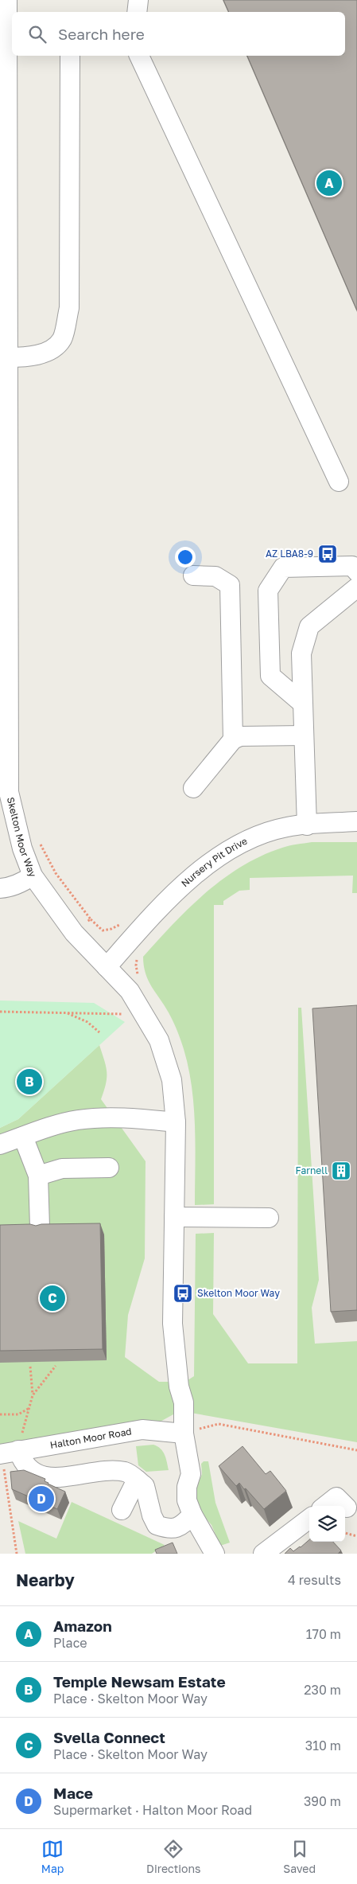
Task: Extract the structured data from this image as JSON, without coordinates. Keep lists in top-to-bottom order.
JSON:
{
  "streets": {
    "street": ["Skelton Moor Way", "Nursery Pit Drive", "Halton Moor Road"]
  },
  "crossings": [
    ["Skelton Moor Way", "Nursery Pit Drive"],
    ["Skelton Moor Way", "Halton Moor Road"]
  ],
  "places": {
    "bus stop": ["AZ LBA8-9", "Skelton Moor Way"],
    "building": ["Farnell"]
  },
  "page": {
    "search": "Search here",
    "pins": [
      "A",
      "B",
      "C",
      "D"
    ],
    "heading": ["Nearby", "4 results"],
    "list": [
      {
        "mark": "A",
        "name": "Amazon",
        "note": "Place",
        "value": "170 m"
      },
      {
        "mark": "B",
        "name": "Temple Newsam Estate",
        "note": "Place · Skelton Moor Way",
        "value": "230 m"
      },
      {
        "mark": "C",
        "name": "Svella Connect",
        "note": "Place · Skelton Moor Way",
        "value": "310 m"
      },
      {
        "mark": "D",
        "name": "Mace",
        "note": "Supermarket · Halton Moor Road",
        "value": "390 m"
      }
    ],
    "nav": ["Map", "Directions", "Saved"]
  }
}
